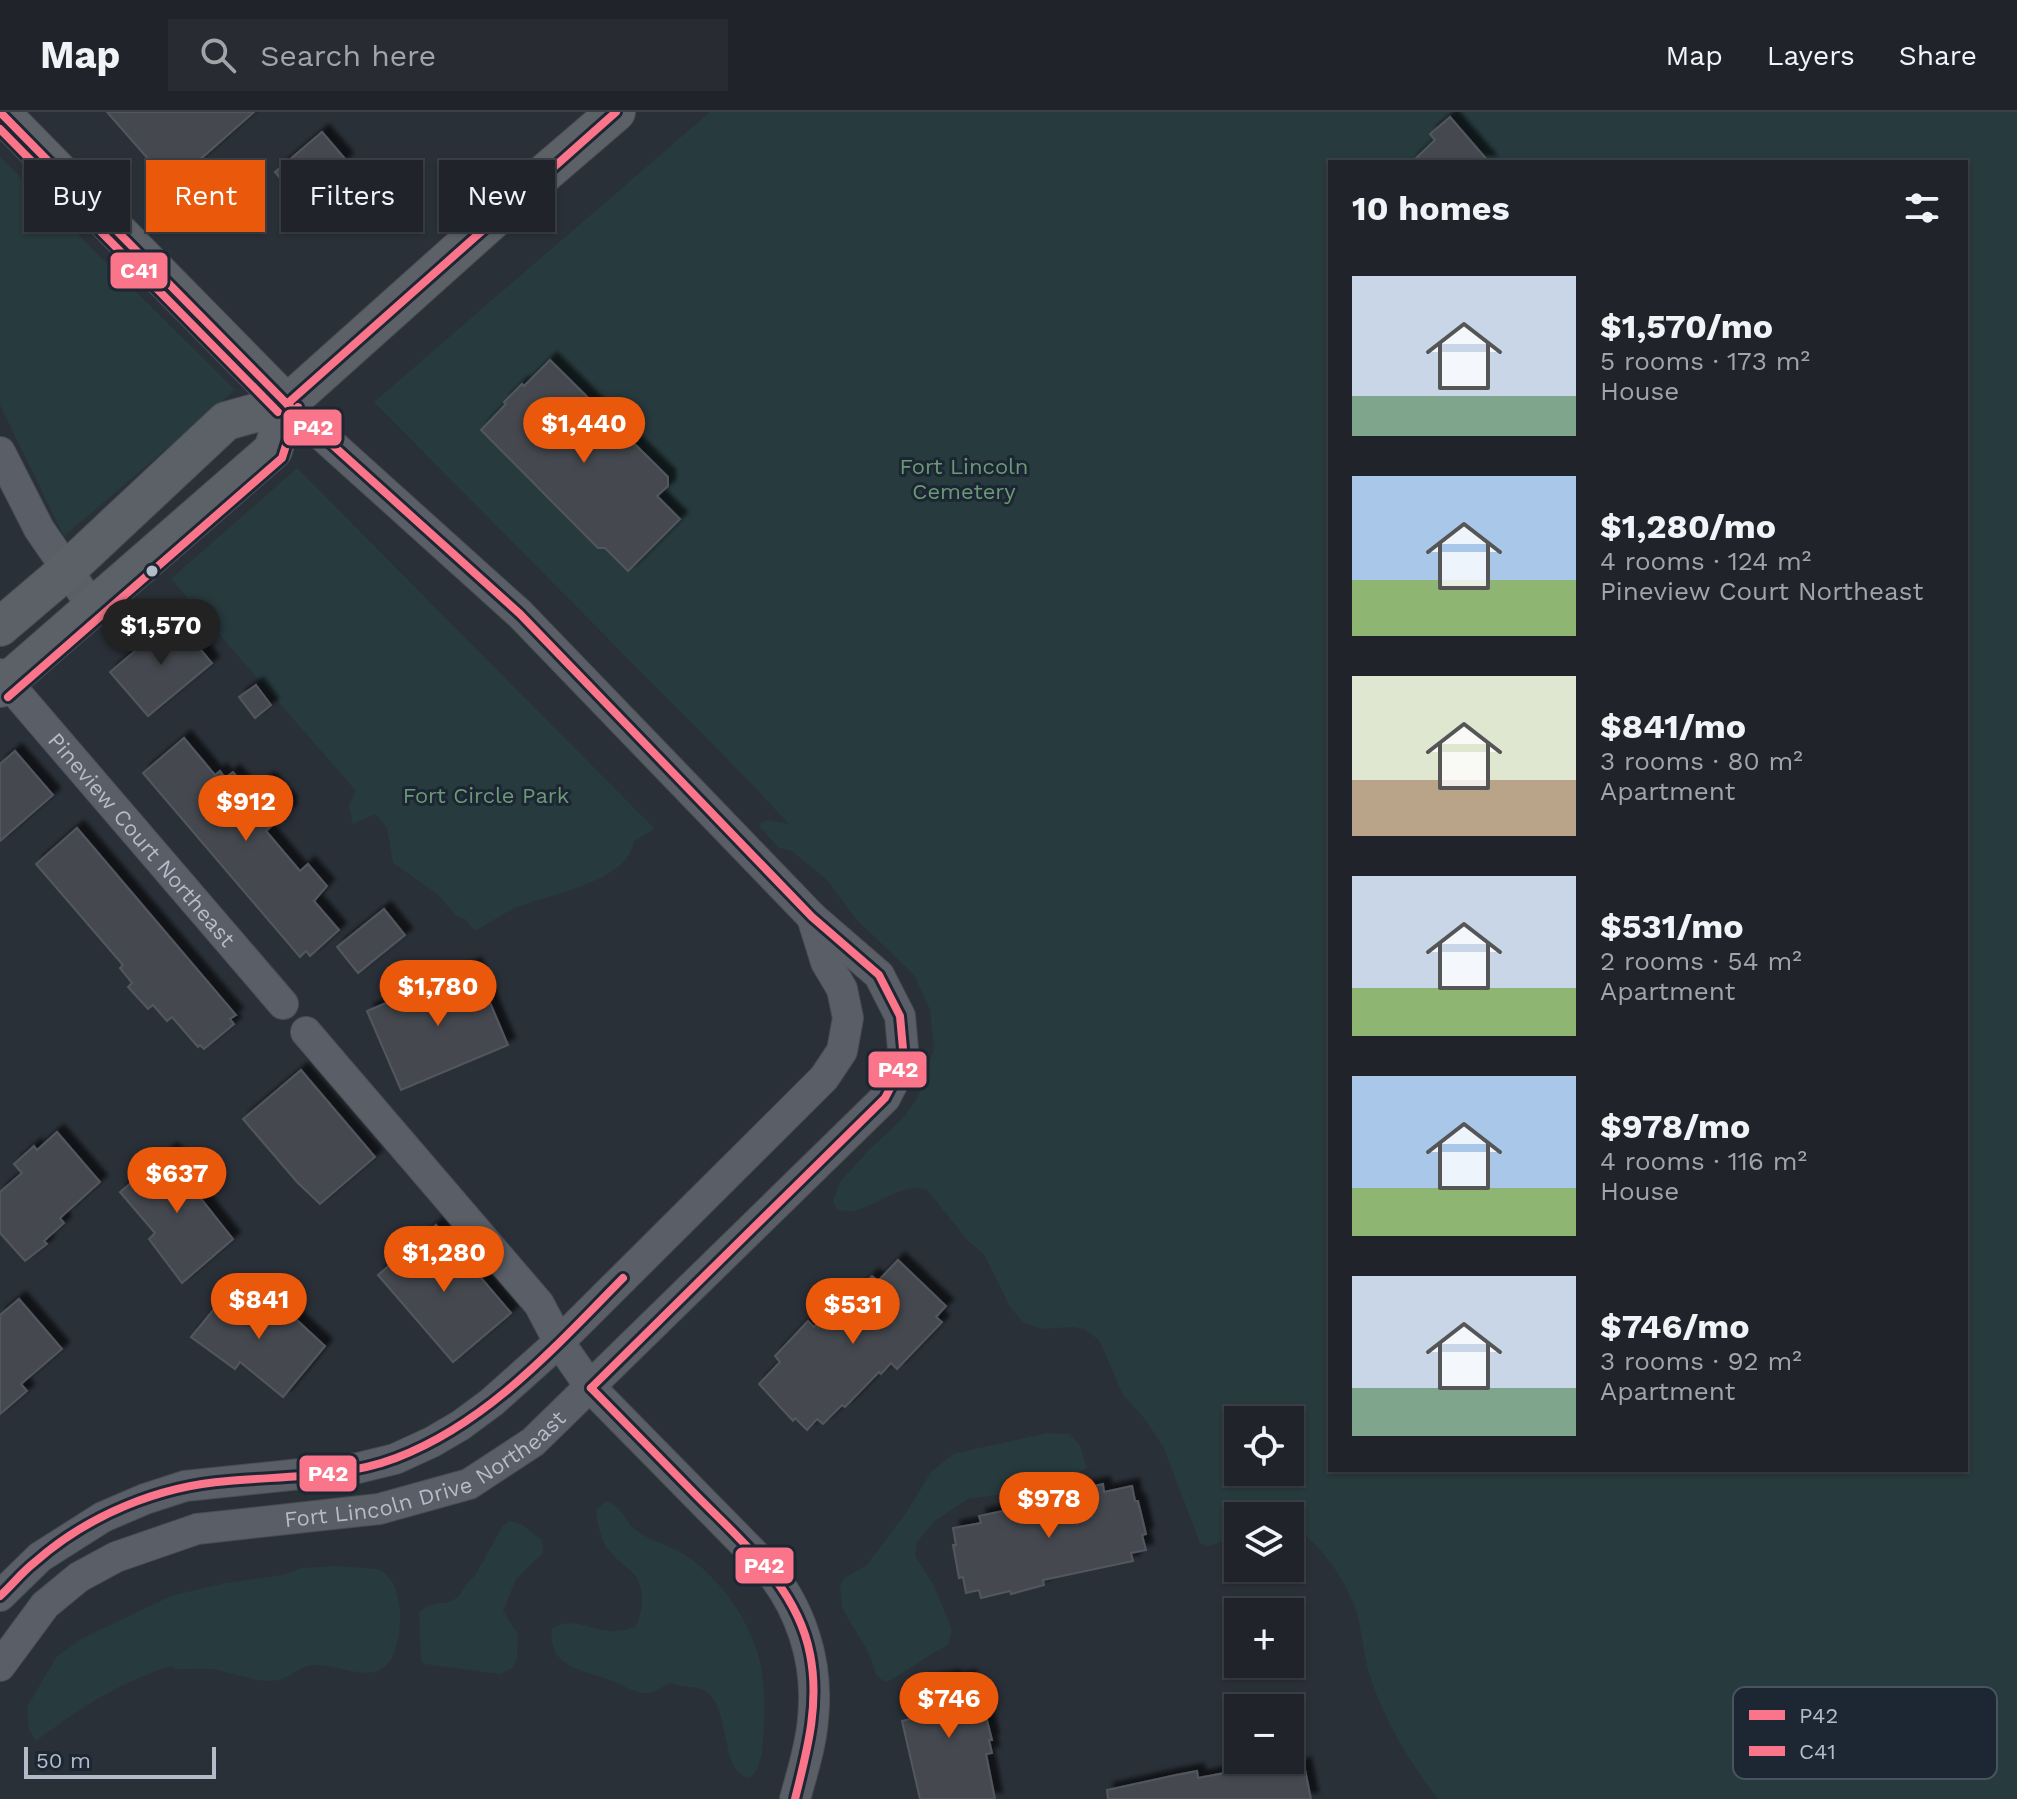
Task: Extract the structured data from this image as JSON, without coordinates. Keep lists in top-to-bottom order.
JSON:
{
  "streets": {
    "street": ["Pineview Court Northeast", "Fort Lincoln Drive Northeast"]
  },
  "parks": ["Fort Lincoln Cemetery", "Fort Circle Park"],
  "lines": ["transit line P42", "transit line C41"],
  "legend": ["P42", "C41"],
  "scale_bar": "50 m",
  "page": {
    "header": "Map",
    "search": "Search here",
    "nav": ["Map", "Layers", "Share"],
    "chip": [
      "Buy",
      "Rent",
      "Filters",
      "New"
    ],
    "heading": "10 homes",
    "list": [
      {
        "name": "$1,570/mo",
        "note": "5 rooms · 173 m² · House"
      },
      {
        "name": "$1,280/mo",
        "note": "4 rooms · 124 m² · Pineview Court Northeast"
      },
      {
        "name": "$841/mo",
        "note": "3 rooms · 80 m² · Apartment"
      },
      {
        "name": "$531/mo",
        "note": "2 rooms · 54 m² · Apartment"
      },
      {
        "name": "$978/mo",
        "note": "4 rooms · 116 m² · House"
      },
      {
        "name": "$746/mo",
        "note": "3 rooms · 92 m² · Apartment"
      }
    ],
    "price": [
      "$1,440",
      "$1,570",
      "$912",
      "$1,780",
      "$637",
      "$1,280",
      "$841",
      "$531",
      "$978",
      "$746"
    ],
    "map_buttons": ["+", "−"],
    "scale": "50 m"
  }
}
